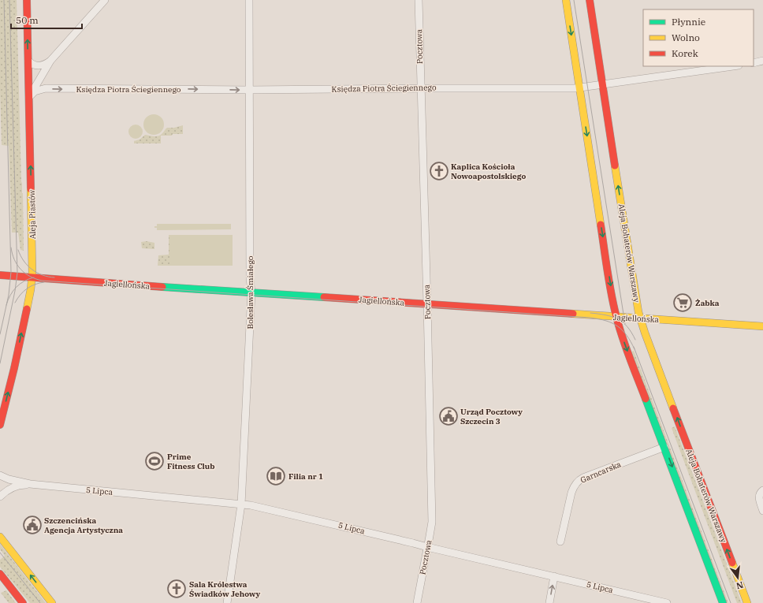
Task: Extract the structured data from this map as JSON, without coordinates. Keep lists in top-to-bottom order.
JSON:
{
  "streets": {
    "street": [
      "Pocztowa",
      "Księdza Piotra Ściegiennego",
      "Aleja Piastów",
      "Aleja Bohaterów Warszawy",
      "Jagiellońska",
      "Bolesława Śmiałego",
      "Garncarska",
      "5 Lipca"
    ]
  },
  "crossings": [
    ["Pocztowa", "Księdza Piotra Ściegiennego"],
    ["Pocztowa", "Jagiellońska"],
    ["Pocztowa", "5 Lipca"],
    ["Księdza Piotra Ściegiennego", "Aleja Piastów"],
    ["Księdza Piotra Ściegiennego", "Aleja Bohaterów Warszawy"],
    ["Księdza Piotra Ściegiennego", "Bolesława Śmiałego"],
    ["Aleja Piastów", "Jagiellońska"],
    ["Aleja Bohaterów Warszawy", "Jagiellońska"],
    ["Jagiellońska", "Bolesława Śmiałego"],
    ["Bolesława Śmiałego", "5 Lipca"]
  ],
  "one_way": ["Aleja Piastów"],
  "places": {
    "church": ["Kaplica Kościoła Nowoapostolskiego", "Sala Królestwa Świadków Jehowy"],
    "supermarket": ["Żabka"],
    "public building": ["Urząd Pocztowy Szczecin 3", "Szczencińska Agencja Artystyczna"],
    "sports": ["Prime Fitness Club"],
    "library": ["Filia nr 1"]
  },
  "legend": ["Płynnie", "Wolno", "Korek"],
  "scale_bar": "50 m",
  "north": "bottom"
}
